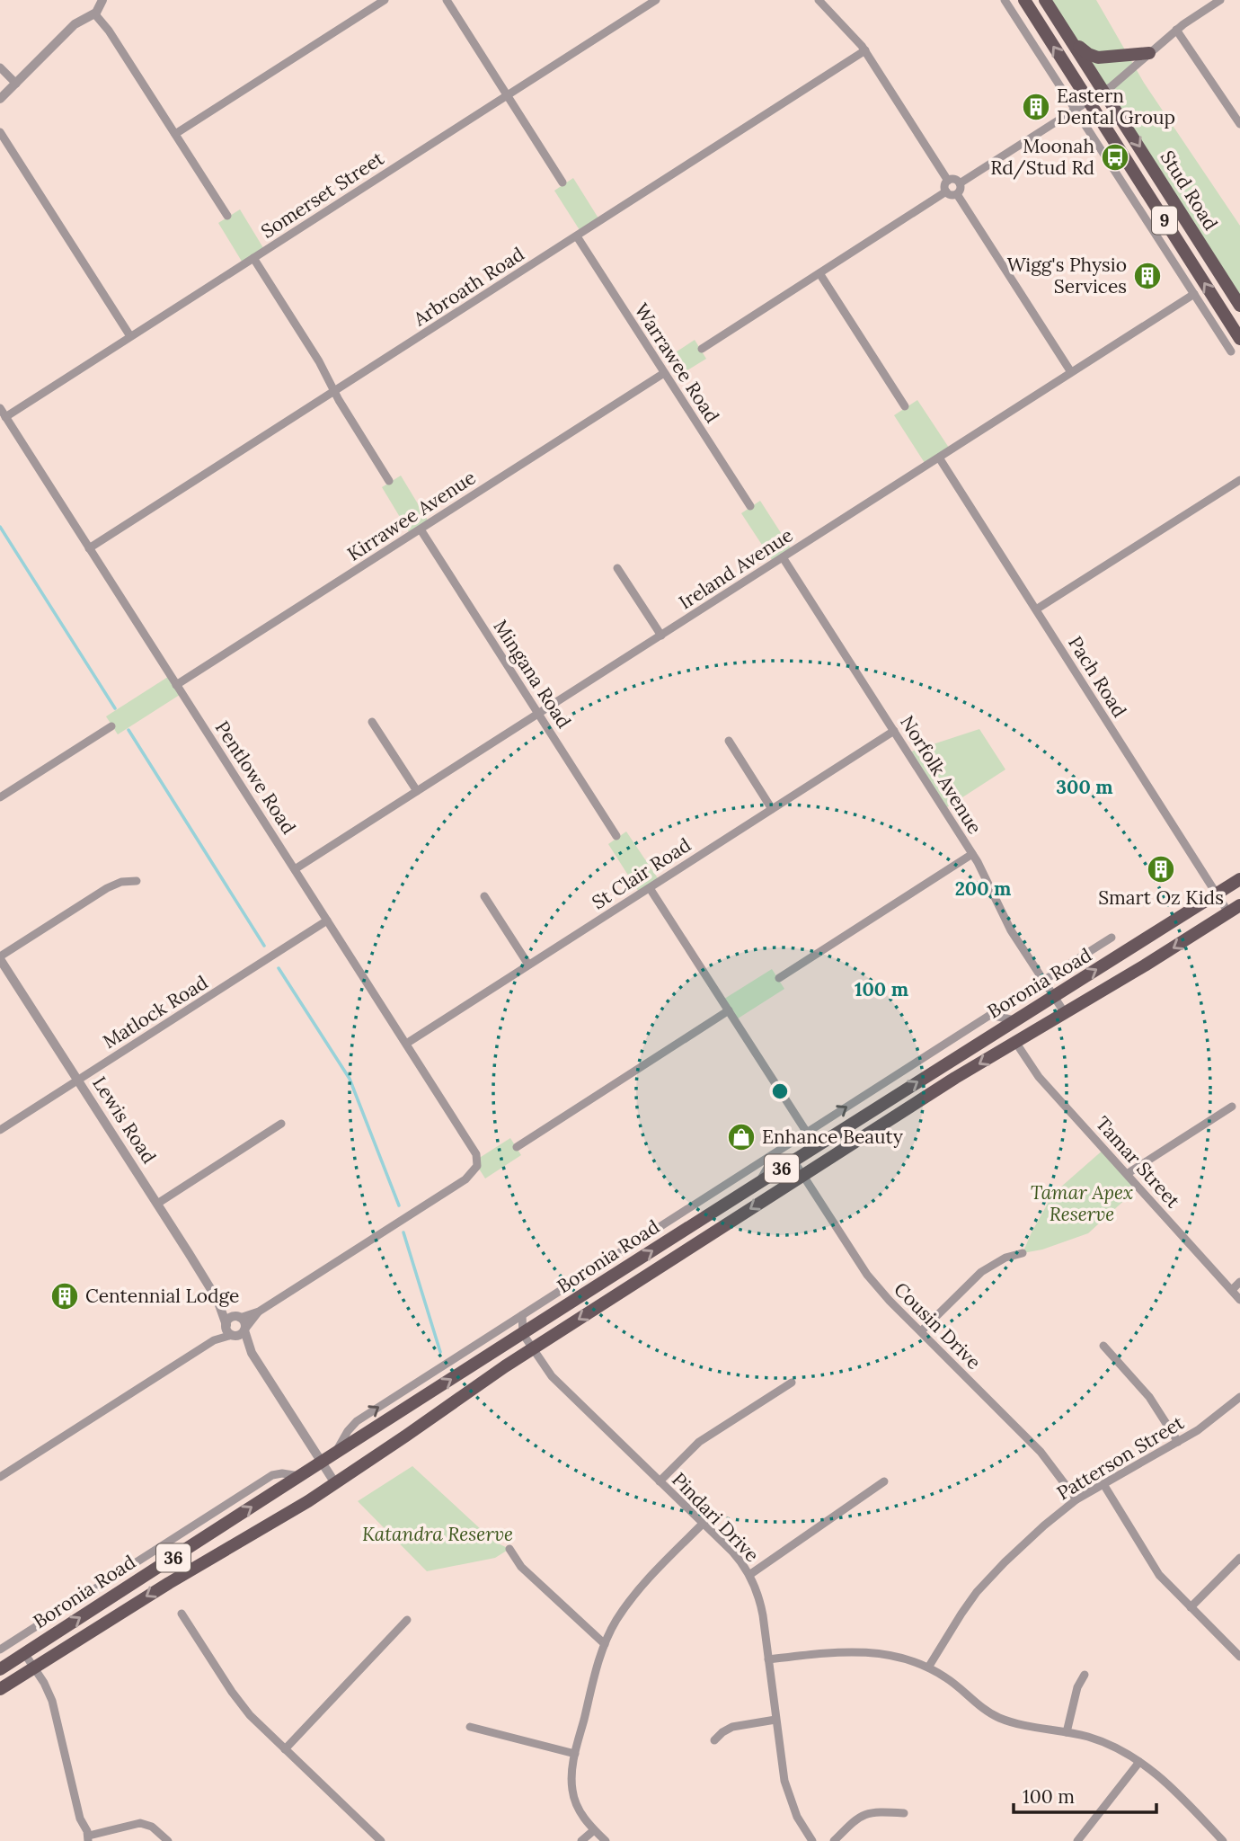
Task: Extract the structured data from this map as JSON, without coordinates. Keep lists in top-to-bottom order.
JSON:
{
  "streets": {
    "main road": [
      "Stud Road",
      "9",
      "Boronia Road",
      "36"
    ],
    "street": [
      "Somerset Street",
      "Arbroath Road",
      "Warrawee Road",
      "Kirrawee Avenue",
      "Ireland Avenue",
      "Mingana Road",
      "Pach Road",
      "Norfolk Avenue",
      "Pentlowe Road",
      "St Clair Road",
      "Matlock Road",
      "Lewis Road",
      "Tamar Street",
      "Cousin Drive",
      "Patterson Street",
      "Pindari Drive"
    ]
  },
  "crossings": [
    ["Somerset Street", "Pentlowe Road"],
    ["Arbroath Road", "Warrawee Road"],
    ["Arbroath Road", "Pentlowe Road"],
    ["Warrawee Road", "Kirrawee Avenue"],
    ["Kirrawee Avenue", "Mingana Road"],
    ["Kirrawee Avenue", "Pentlowe Road"],
    ["Ireland Avenue", "Mingana Road"],
    ["Ireland Avenue", "Pach Road"],
    ["Ireland Avenue", "Norfolk Avenue"],
    ["Ireland Avenue", "Pentlowe Road"],
    ["Pach Road", "Boronia Road"],
    ["Norfolk Avenue", "St Clair Road"],
    ["Norfolk Avenue", "Boronia Road"],
    ["Pentlowe Road", "St Clair Road"],
    ["Pentlowe Road", "Matlock Road"],
    ["Boronia Road", "Lewis Road"],
    ["Boronia Road", "Tamar Street"],
    ["Boronia Road", "Cousin Drive"],
    ["Boronia Road", "Pindari Drive"],
    ["Matlock Road", "Lewis Road"],
    ["Cousin Drive", "Patterson Street"]
  ],
  "parks": ["Tamar Apex Reserve", "Katandra Reserve"],
  "places": {
    "building": [
      "Eastern Dental Group",
      "Wigg's Physio Services",
      "Smart Oz Kids",
      "Centennial Lodge"
    ],
    "bus stop": ["Moonah Rd/Stud Rd"],
    "shop": ["Enhance Beauty"]
  },
  "scale_bar": "100 m",
  "rings": ["300 m", "200 m", "100 m"]
}
